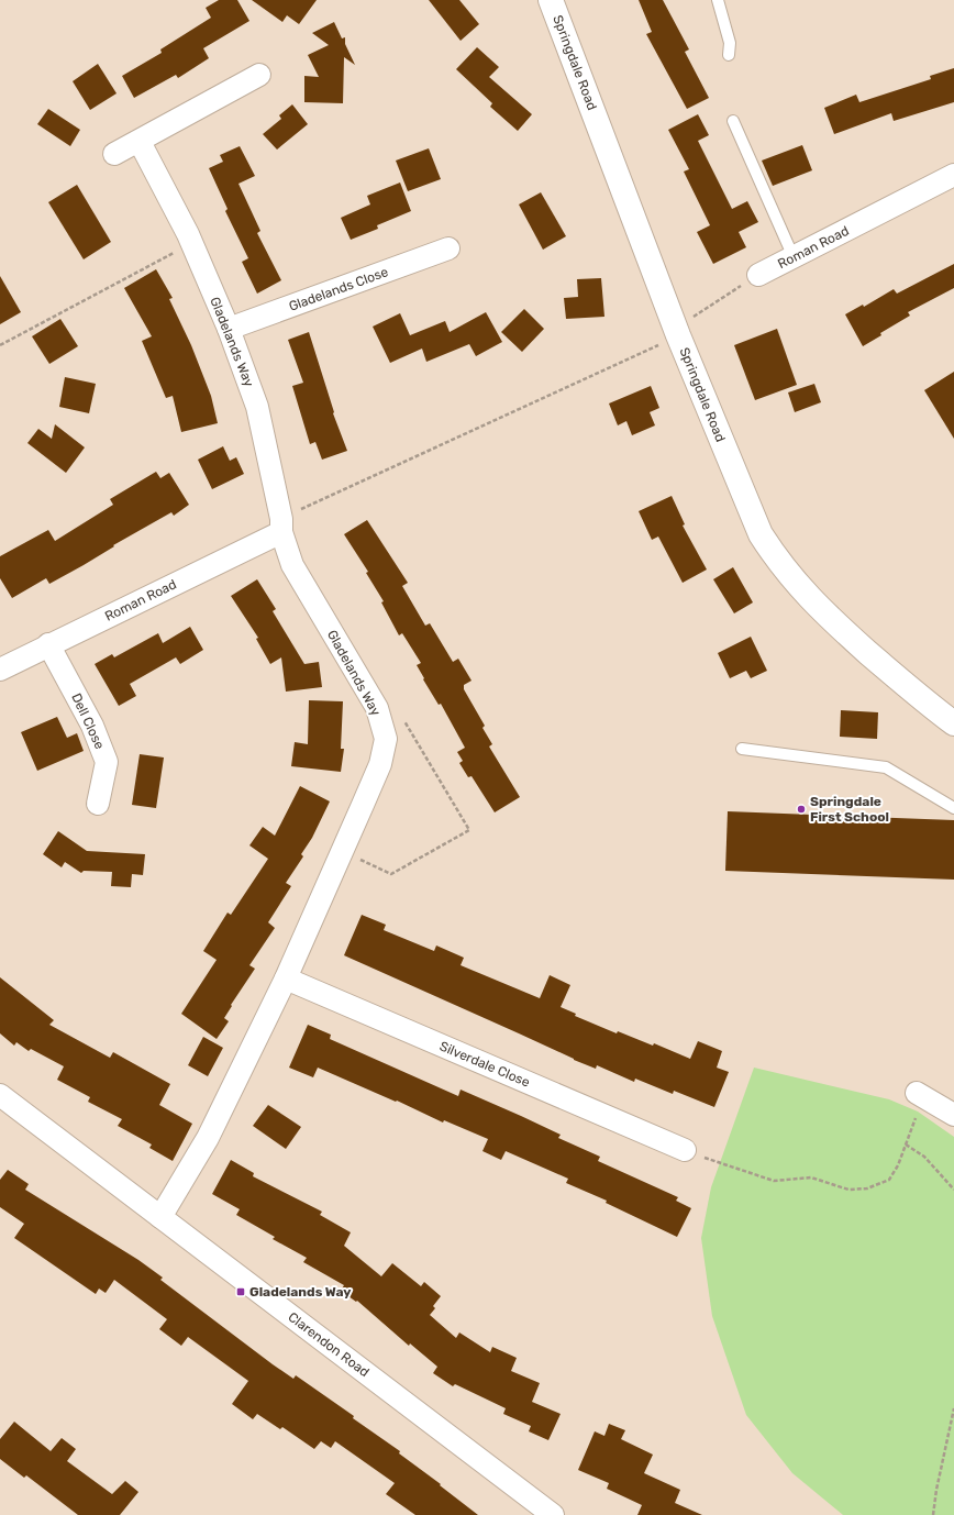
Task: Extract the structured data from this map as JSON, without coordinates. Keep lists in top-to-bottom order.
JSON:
{
  "streets": {
    "street": [
      "Springdale Road",
      "Roman Road",
      "Gladelands Close",
      "Gladelands Way",
      "Dell Close",
      "Silverdale Close",
      "Clarendon Road"
    ]
  },
  "crossings": [
    ["Roman Road", "Gladelands Way"],
    ["Roman Road", "Dell Close"],
    ["Gladelands Close", "Gladelands Way"],
    ["Gladelands Way", "Silverdale Close"],
    ["Gladelands Way", "Clarendon Road"]
  ],
  "places": {
    "other": ["Springdale First School"],
    "transit": ["Gladelands Way"]
  }
}
